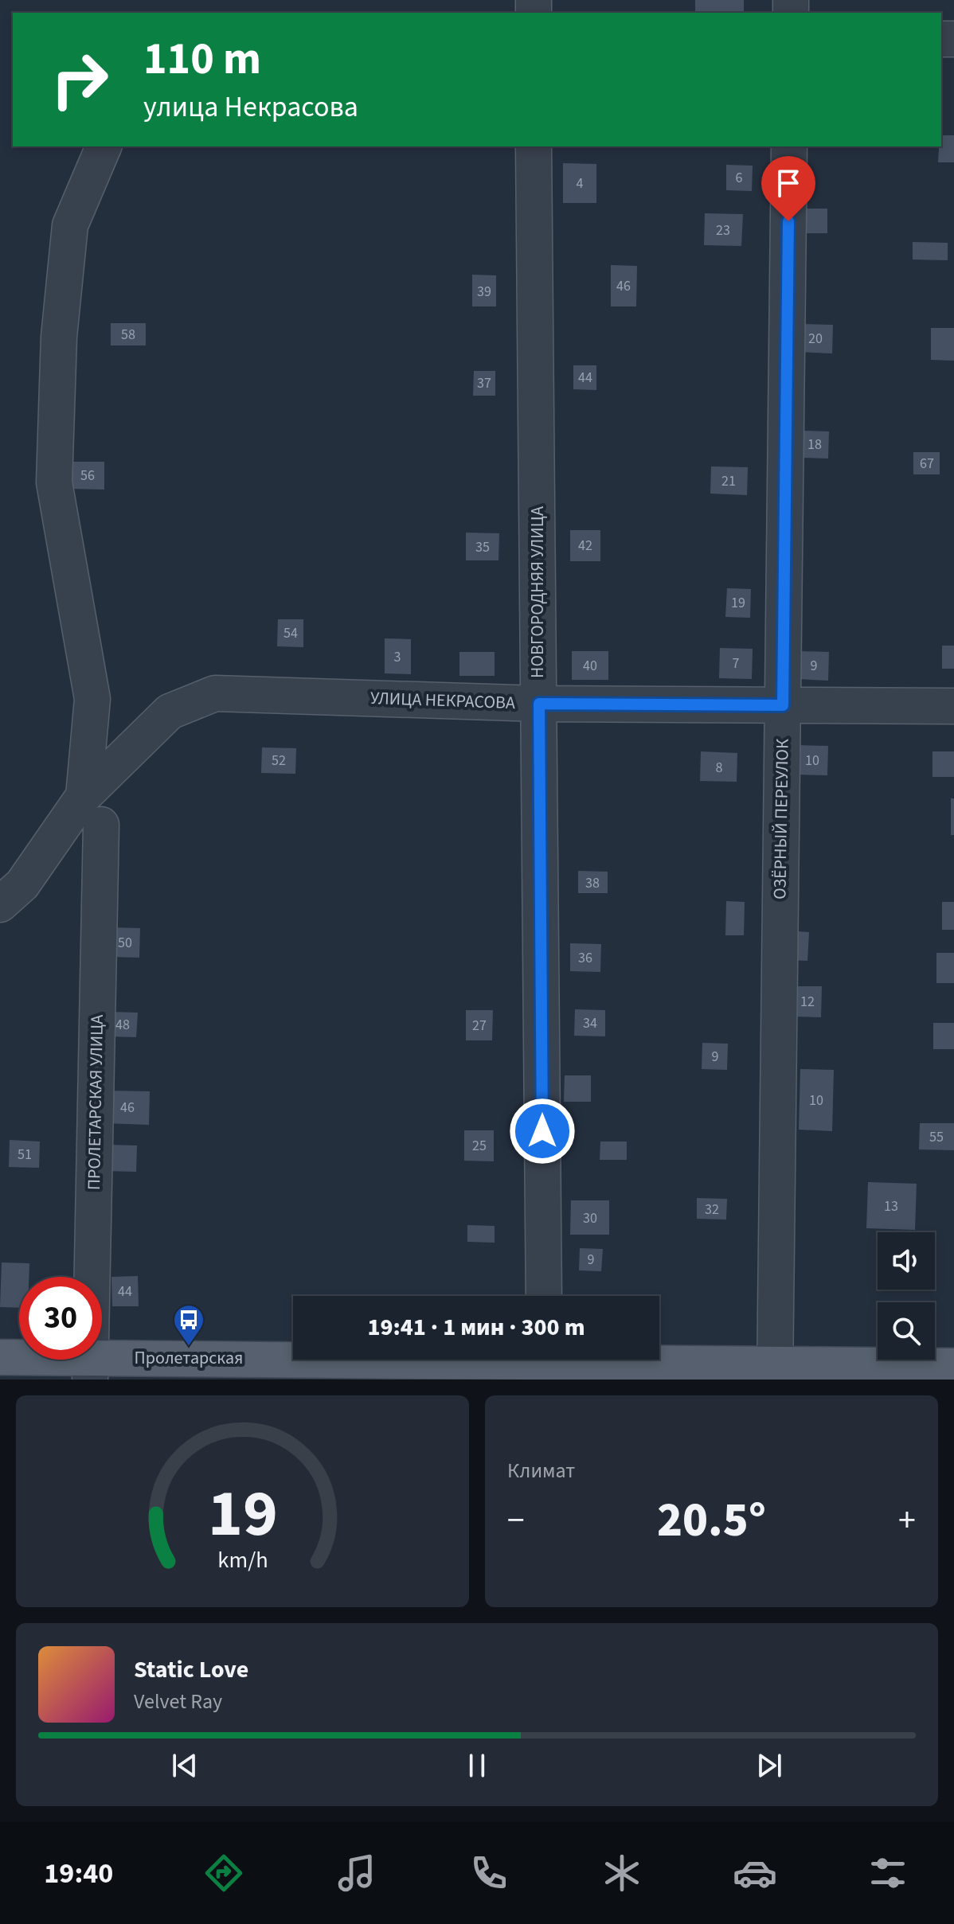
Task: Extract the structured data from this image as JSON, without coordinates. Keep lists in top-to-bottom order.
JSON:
{
  "streets": {
    "street": [
      "НОВГОРОДНЯЯ УЛИЦА",
      "УЛИЦА НЕКРАСОВА",
      "ОЗЁРНЫЙ ПЕРЕУЛОК",
      "ПРОЛЕТАРСКАЯ УЛИЦА"
    ]
  },
  "crossings": [
    ["НОВГОРОДНЯЯ УЛИЦА", "УЛИЦА НЕКРАСОВА"],
    ["УЛИЦА НЕКРАСОВА", "ОЗЁРНЫЙ ПЕРЕУЛОК"]
  ],
  "places": {
    "bus stop": ["Пролетарская"]
  },
  "house_numbers": [
    "6",
    "4",
    "23",
    "46",
    "39",
    "58",
    "20",
    "44",
    "37",
    "18",
    "67",
    "56",
    "21",
    "42",
    "35",
    "19",
    "54",
    "3",
    "7",
    "40",
    "9",
    "52",
    "10",
    "8",
    "38",
    "50",
    "36",
    "12",
    "34",
    "48",
    "27",
    "9",
    "10",
    "46",
    "55",
    "25",
    "51",
    "13",
    "32",
    "30",
    "9",
    "44"
  ],
  "page": {
    "turn": ["110 m", "улица Некрасова"],
    "limit": "30",
    "trip": "19:41 · 1 мин · 300 m",
    "tile": "Климат",
    "heat": ["−", "20.5°", "+"],
    "song": ["Static Love", "Velvet Ray"],
    "tabs": "19:40",
    "gauge": ["19", "km/h"]
  }
}
